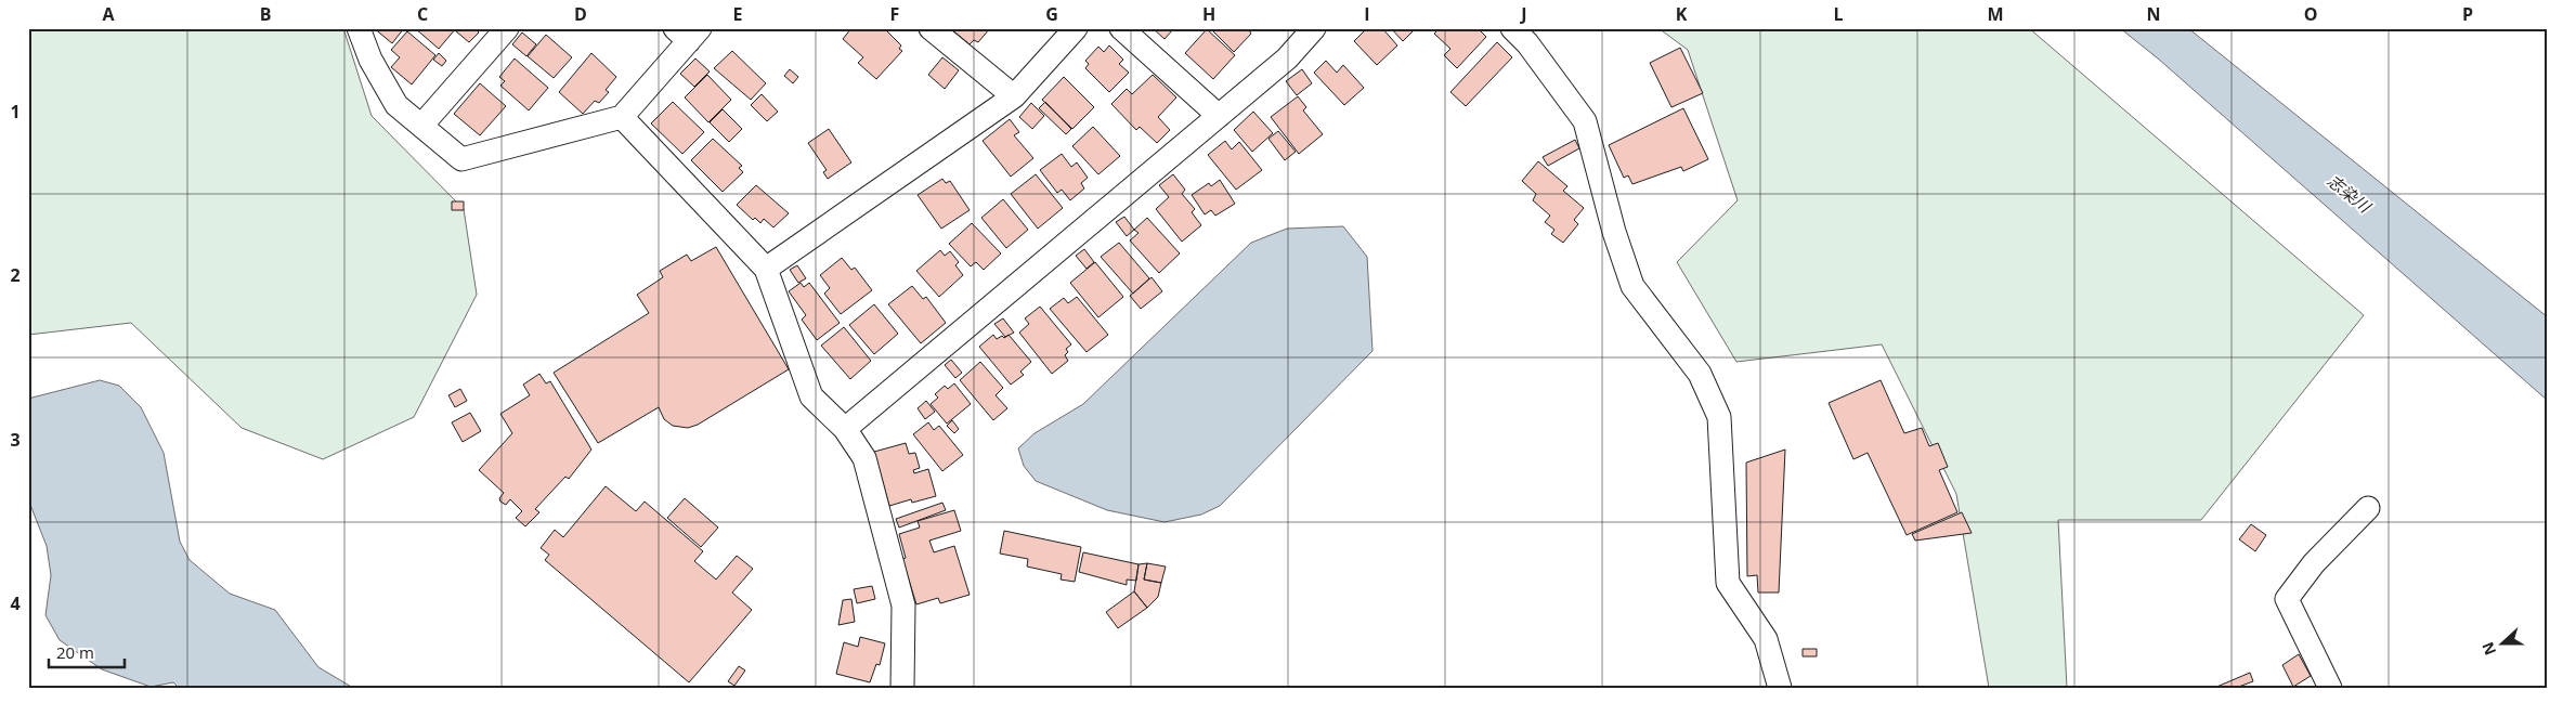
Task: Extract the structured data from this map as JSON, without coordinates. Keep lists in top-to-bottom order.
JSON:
{
  "water": ["志染川"],
  "scale_bar": "20 m",
  "north": "left",
  "grid": {
    "columns": [
      "A",
      "B",
      "C",
      "D",
      "E",
      "F",
      "G",
      "H",
      "I",
      "J",
      "K",
      "L",
      "M",
      "N",
      "O",
      "P"
    ],
    "rows": [
      "1",
      "2",
      "3",
      "4"
    ]
  }
}
